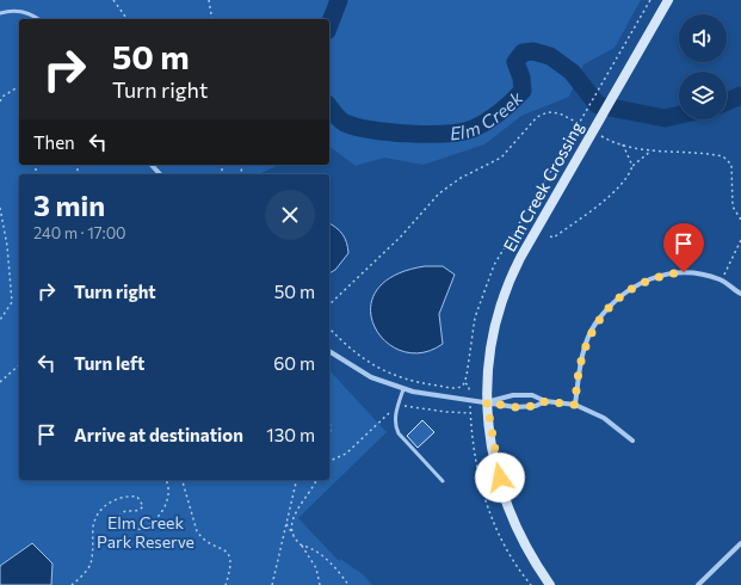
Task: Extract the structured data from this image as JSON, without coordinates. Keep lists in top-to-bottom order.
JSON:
{
  "streets": {
    "main road": ["Elm Creek Crossing"]
  },
  "water": ["Elm Creek"],
  "parks": ["Elm Creek Park Reserve"],
  "page": {
    "turn": ["50 m", "Turn right"],
    "then": "Then",
    "heading": ["3 min", "240 m · 17:00"],
    "list": [
      {
        "name": "Turn right",
        "value": "50 m"
      },
      {
        "name": "Turn left",
        "value": "60 m"
      },
      {
        "name": "Arrive at destination",
        "value": "130 m"
      }
    ]
  }
}
